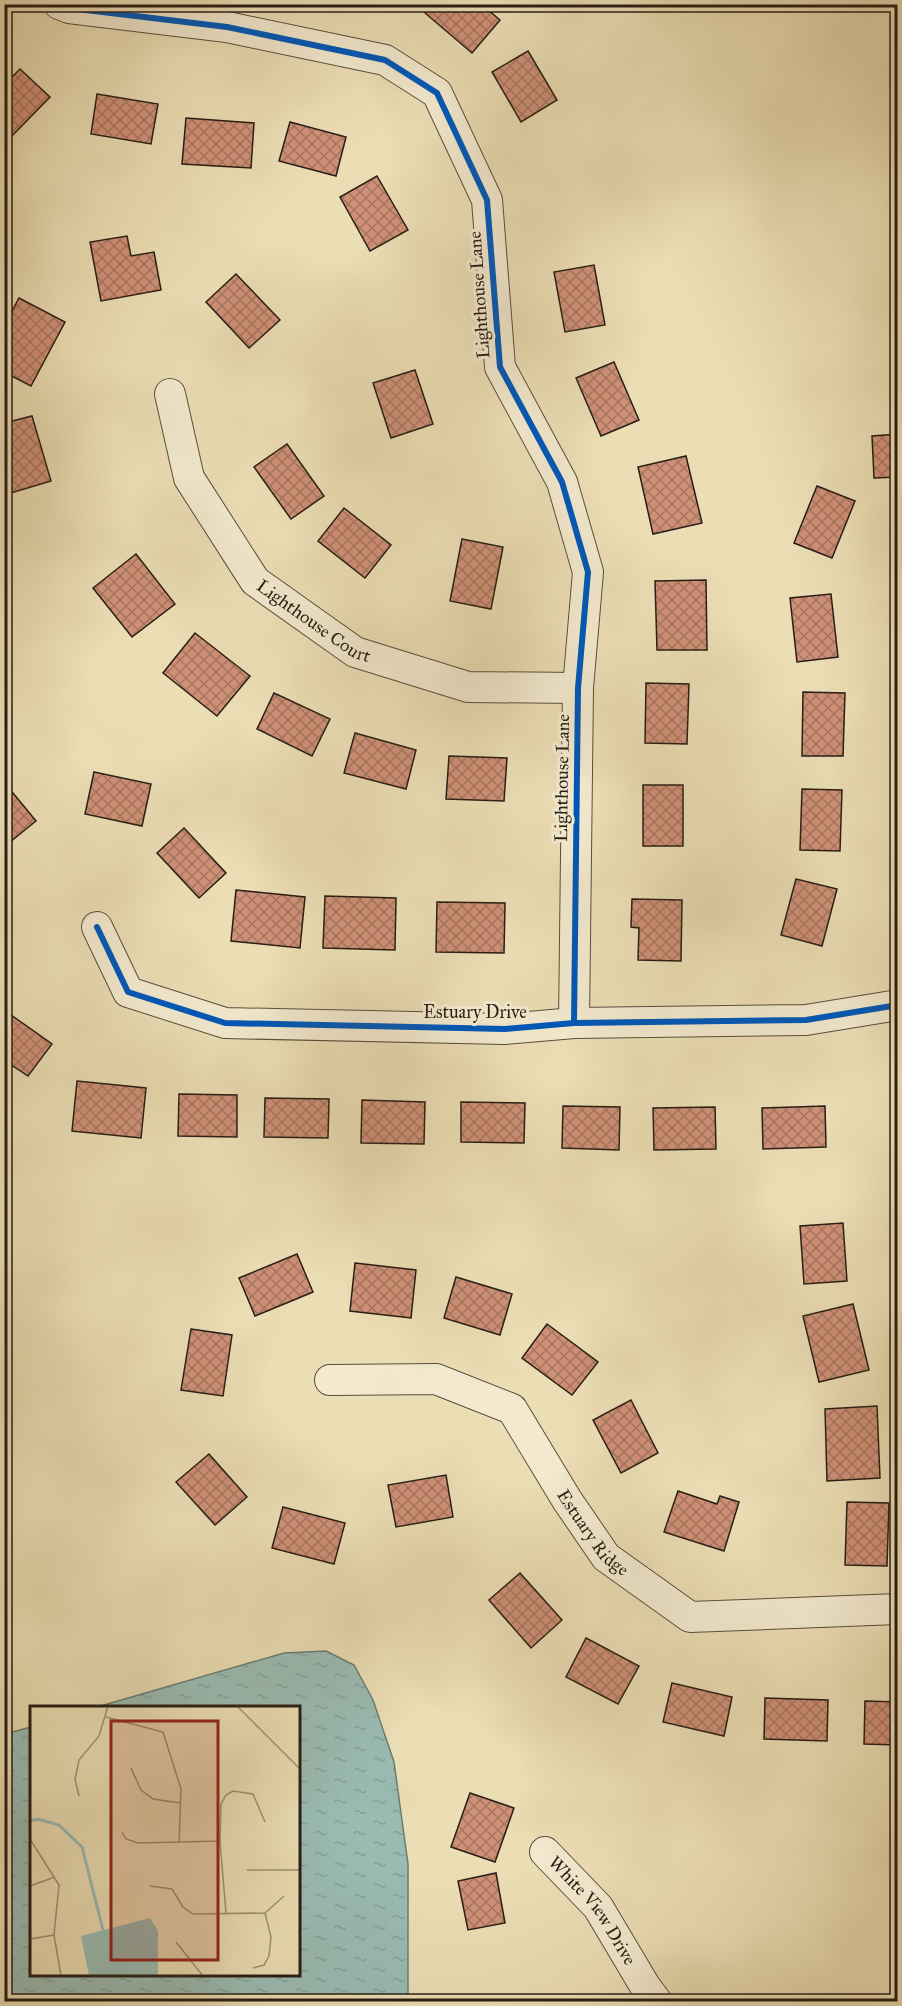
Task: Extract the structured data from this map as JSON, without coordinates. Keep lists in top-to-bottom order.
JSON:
{
  "streets": {
    "street": [
      "Lighthouse Lane",
      "Lighthouse Court",
      "Estuary Drive",
      "Estuary Ridge",
      "White View Drive"
    ]
  },
  "crossings": [
    ["Lighthouse Lane", "Lighthouse Court"],
    ["Lighthouse Lane", "Estuary Drive"]
  ]
}
